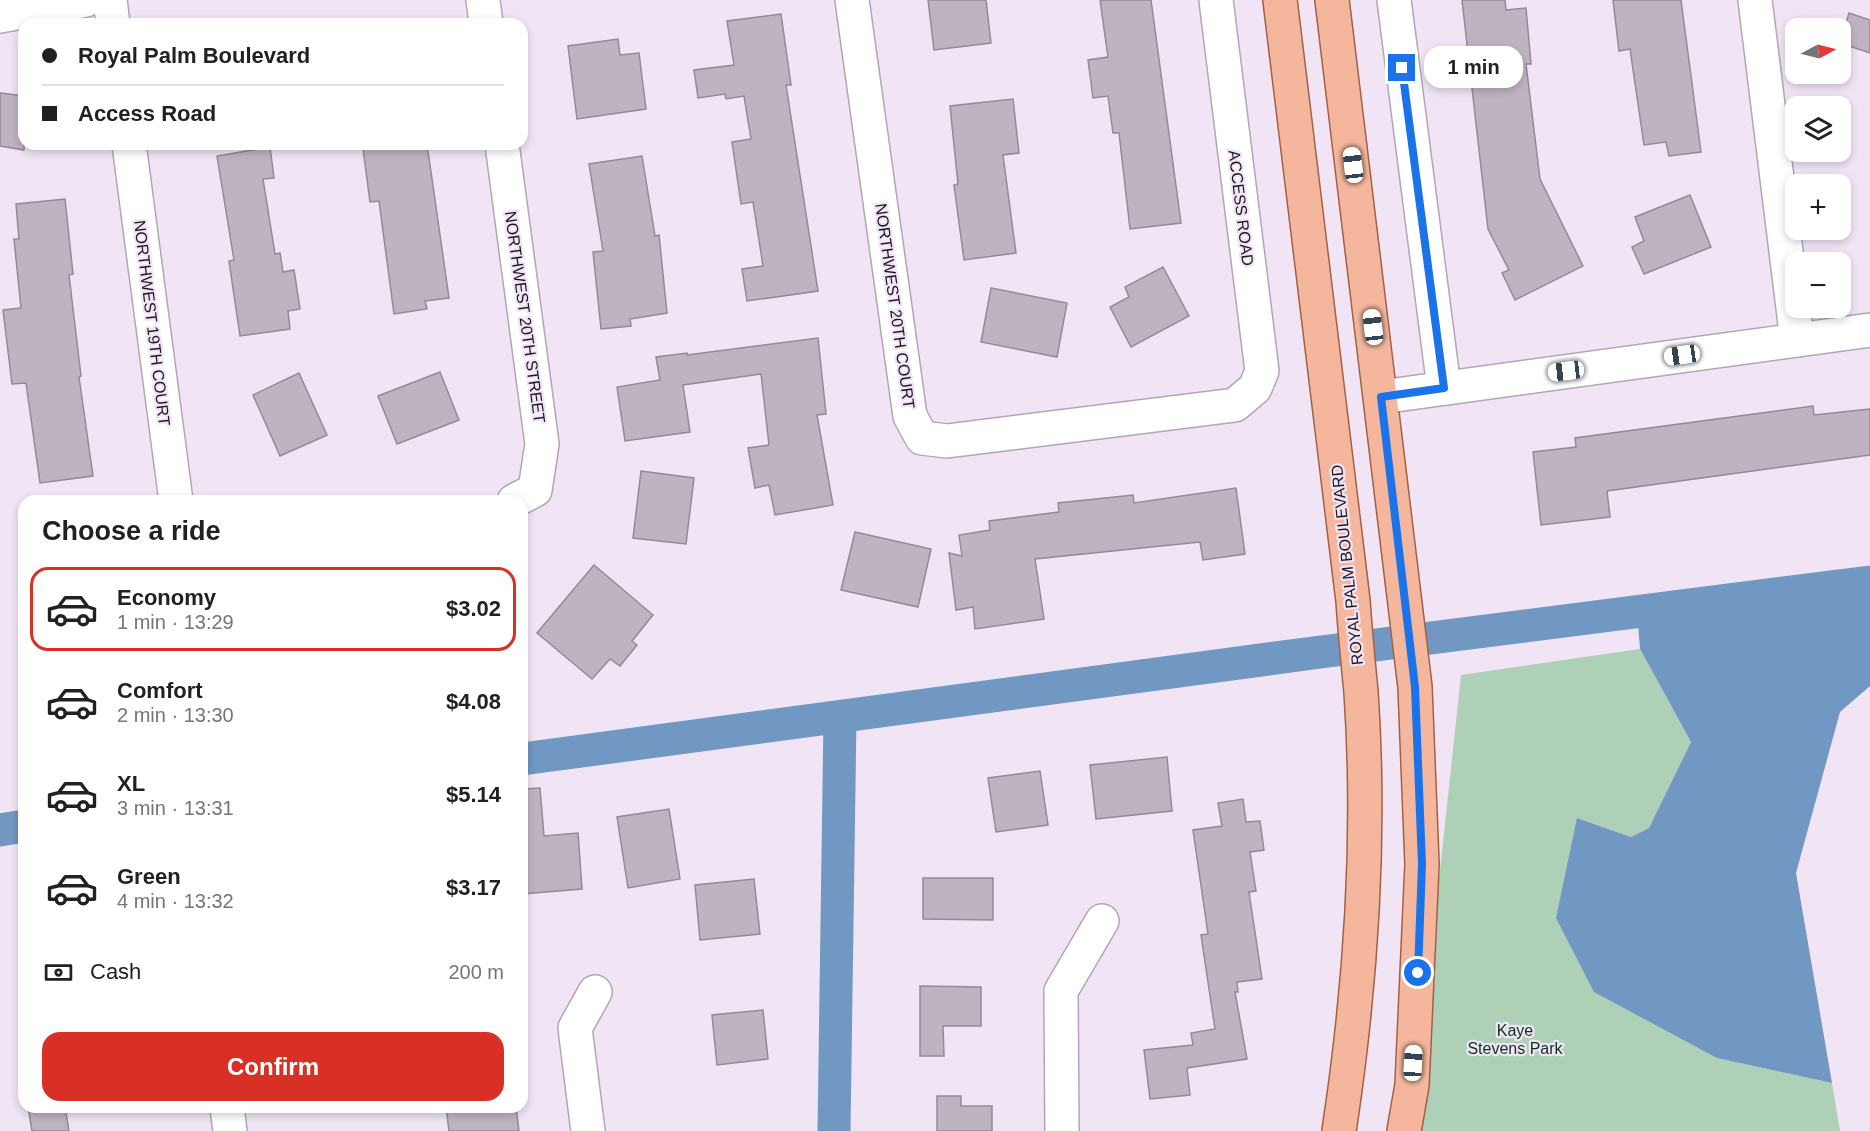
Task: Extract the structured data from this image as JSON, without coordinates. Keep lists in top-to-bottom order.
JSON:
{
  "streets": {
    "main road": ["ROYAL PALM BOULEVARD"],
    "street": [
      "ACCESS ROAD",
      "NORTHWEST 20TH COURT",
      "NORTHWEST 20TH STREET",
      "NORTHWEST 19TH COURT"
    ]
  },
  "crossings": [
    ["ACCESS ROAD", "NORTHWEST 20TH COURT"]
  ],
  "parks": ["Kaye Stevens Park"],
  "north": "right",
  "page": {
    "map_buttons": ["+", "−"],
    "banner": ["Royal Palm Boulevard", "Access Road"],
    "bubble": "1 min",
    "heading": "Choose a ride",
    "list": [
      {
        "name": "Economy",
        "note": "1 min · 13:29",
        "value": "$3.02"
      },
      {
        "name": "Comfort",
        "note": "2 min · 13:30",
        "value": "$4.08"
      },
      {
        "name": "XL",
        "note": "3 min · 13:31",
        "value": "$5.14"
      },
      {
        "name": "Green",
        "note": "4 min · 13:32",
        "value": "$3.17"
      }
    ],
    "pay": ["Cash", "200 m"],
    "buttons": "Confirm"
  }
}
